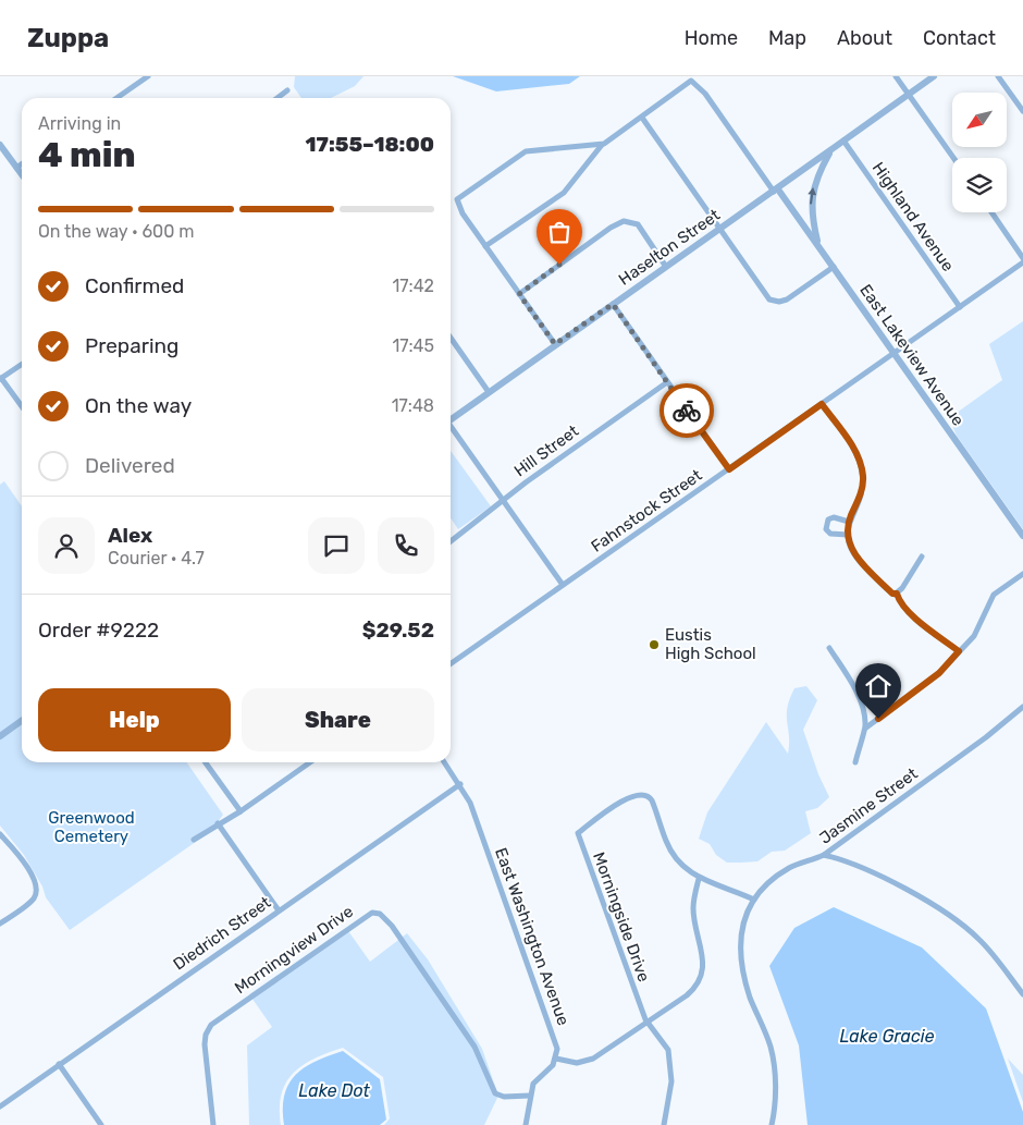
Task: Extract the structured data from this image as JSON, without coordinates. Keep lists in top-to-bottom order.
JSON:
{
  "streets": {
    "street": [
      "Highland Avenue",
      "Haselton Street",
      "East Lakeview Avenue",
      "Hill Street",
      "Fahnstock Street",
      "Jasmine Street",
      "Morningside Drive",
      "Diedrich Street",
      "East Washington Avenue",
      "Morningview Drive"
    ]
  },
  "crossings": [
    ["Highland Avenue", "Haselton Street"],
    ["Highland Avenue", "Fahnstock Street"],
    ["Haselton Street", "East Lakeview Avenue"],
    ["East Lakeview Avenue", "Fahnstock Street"],
    ["Diedrich Street", "East Washington Avenue"]
  ],
  "water": ["Lake Gracie", "Lake Dot"],
  "parks": ["Greenwood Cemetery"],
  "places": ["Eustis High School"],
  "north": "bottom left",
  "page": {
    "header": "Zuppa",
    "nav": [
      "Home",
      "Map",
      "About",
      "Contact"
    ],
    "heading": ["4 min", "Arriving in", "17:55–18:00"],
    "panel": [
      "Alex",
      "Courier · 4.7",
      "Order #9222",
      "$29.52"
    ],
    "bar": "On the way · 600 m",
    "list": [
      ["Confirmed", "17:42"],
      ["Preparing", "17:45"],
      ["On the way", "17:48"],
      "Delivered"
    ],
    "buttons": ["Help", "Share"]
  }
}
